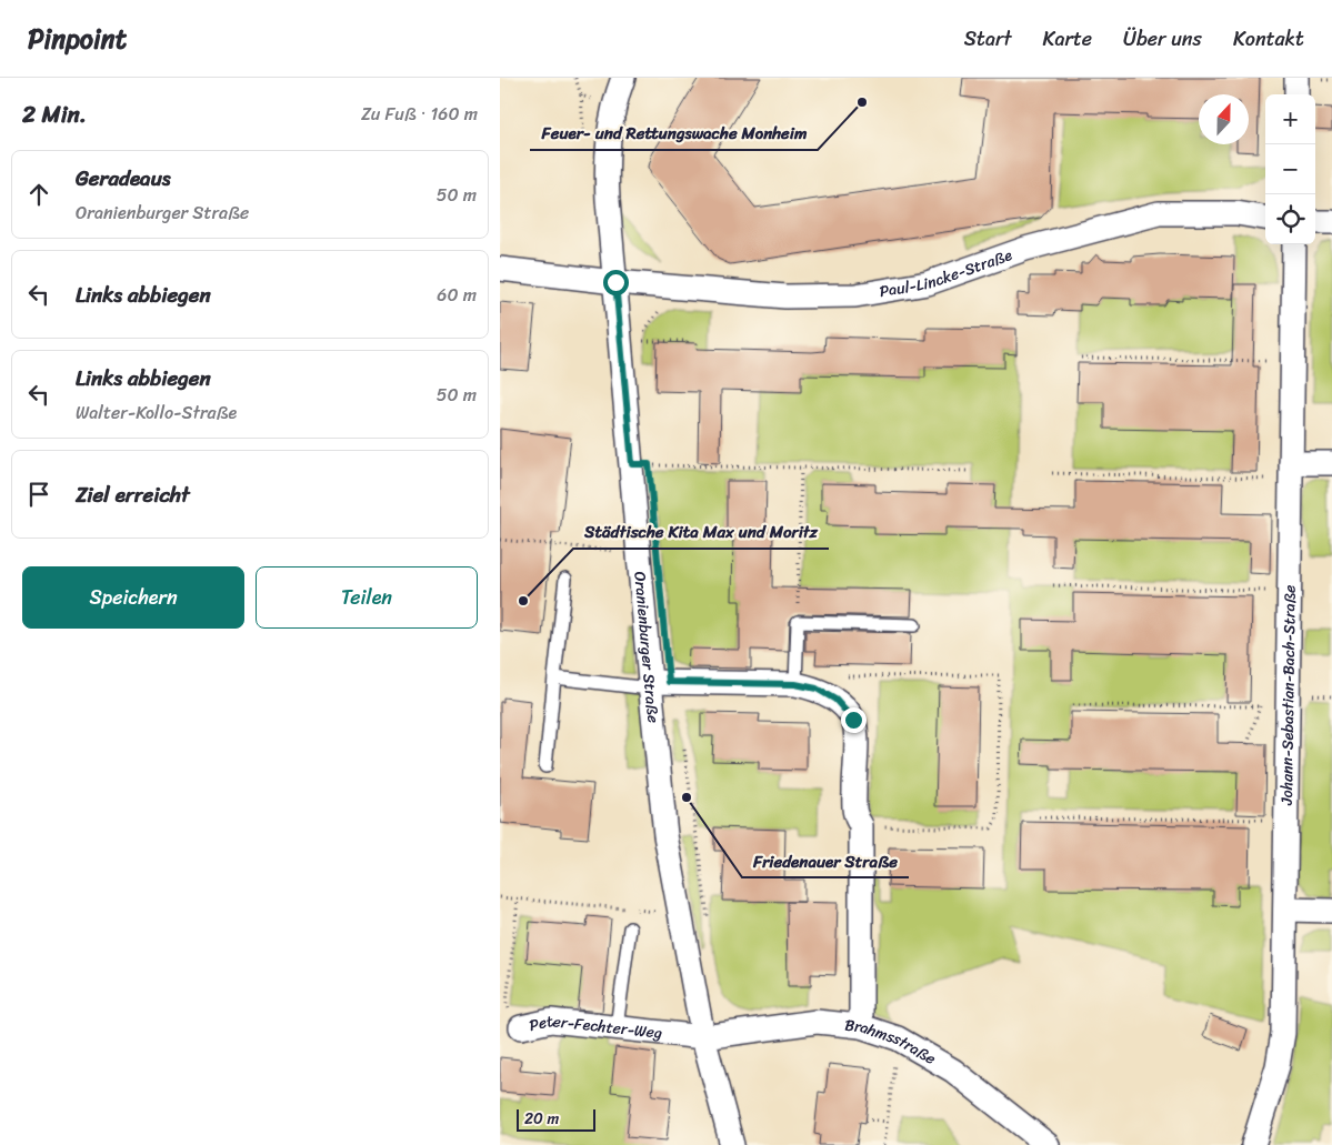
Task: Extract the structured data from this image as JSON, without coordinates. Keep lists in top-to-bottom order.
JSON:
{
  "streets": {
    "street": [
      "Paul-Lincke-Straße",
      "Oranienburger Straße",
      "Johann-Sebastian-Bach-Straße",
      "Peter-Fechter-Weg",
      "Brahmsstraße"
    ]
  },
  "crossings": [
    ["Paul-Lincke-Straße", "Oranienburger Straße"],
    ["Oranienburger Straße", "Peter-Fechter-Weg"],
    ["Oranienburger Straße", "Brahmsstraße"],
    ["Peter-Fechter-Weg", "Brahmsstraße"]
  ],
  "places": ["Feuer- und Rettungswache Monheim", "Städtische Kita Max und Moritz", "Friedenauer Straße"],
  "scale_bar": "20 m",
  "north": "top",
  "page": {
    "header": "Pinpoint",
    "nav": [
      "Start",
      "Karte",
      "Über uns",
      "Kontakt"
    ],
    "heading": ["2 Min.", "Zu Fuß · 160 m"],
    "map_buttons": ["+", "−"],
    "list": [
      ["Geradeaus", "Oranienburger Straße", "50 m"],
      ["Links abbiegen", "60 m"],
      ["Links abbiegen", "Walter-Kollo-Straße", "50 m"],
      "Ziel erreicht"
    ],
    "buttons": ["Speichern", "Teilen"],
    "scale": "20 m"
  }
}
